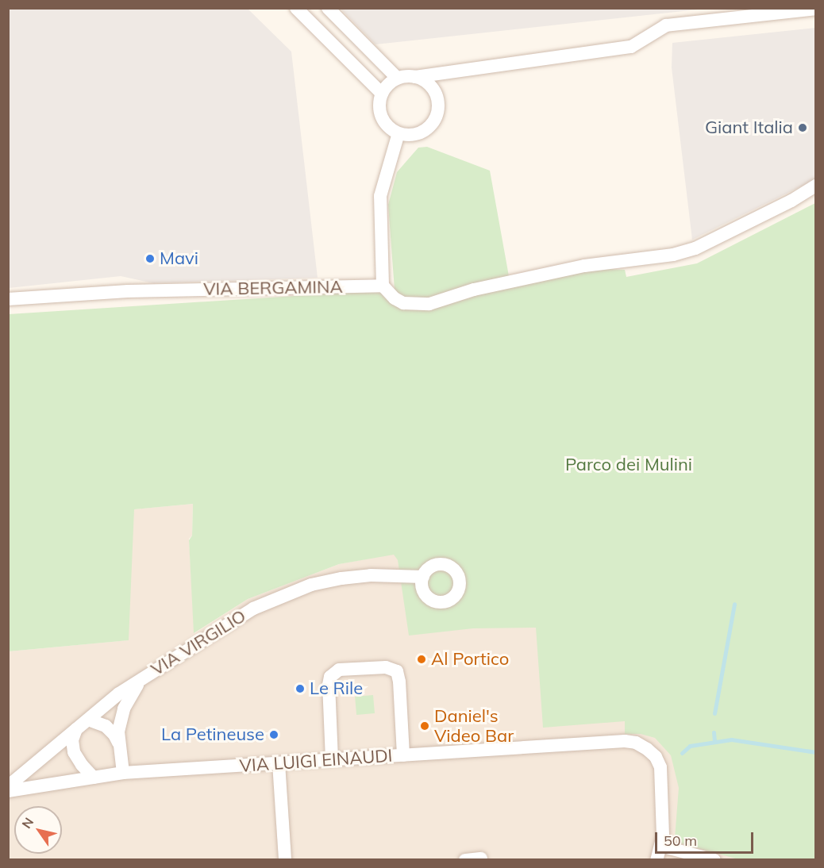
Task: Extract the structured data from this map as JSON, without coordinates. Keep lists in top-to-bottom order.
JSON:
{
  "streets": {
    "street": ["VIA BERGAMINA", "VIA VIRGILIO", "VIA LUIGI EINAUDI"]
  },
  "crossings": [
    ["VIA VIRGILIO", "VIA LUIGI EINAUDI"]
  ],
  "parks": ["Parco dei Mulini"],
  "places": [
    "Giant Italia",
    "Mavi",
    "Al Portico",
    "Le Rile",
    "Daniel's Video Bar",
    "La Petineuse"
  ],
  "scale_bar": "50 m",
  "north": "top left"
}
